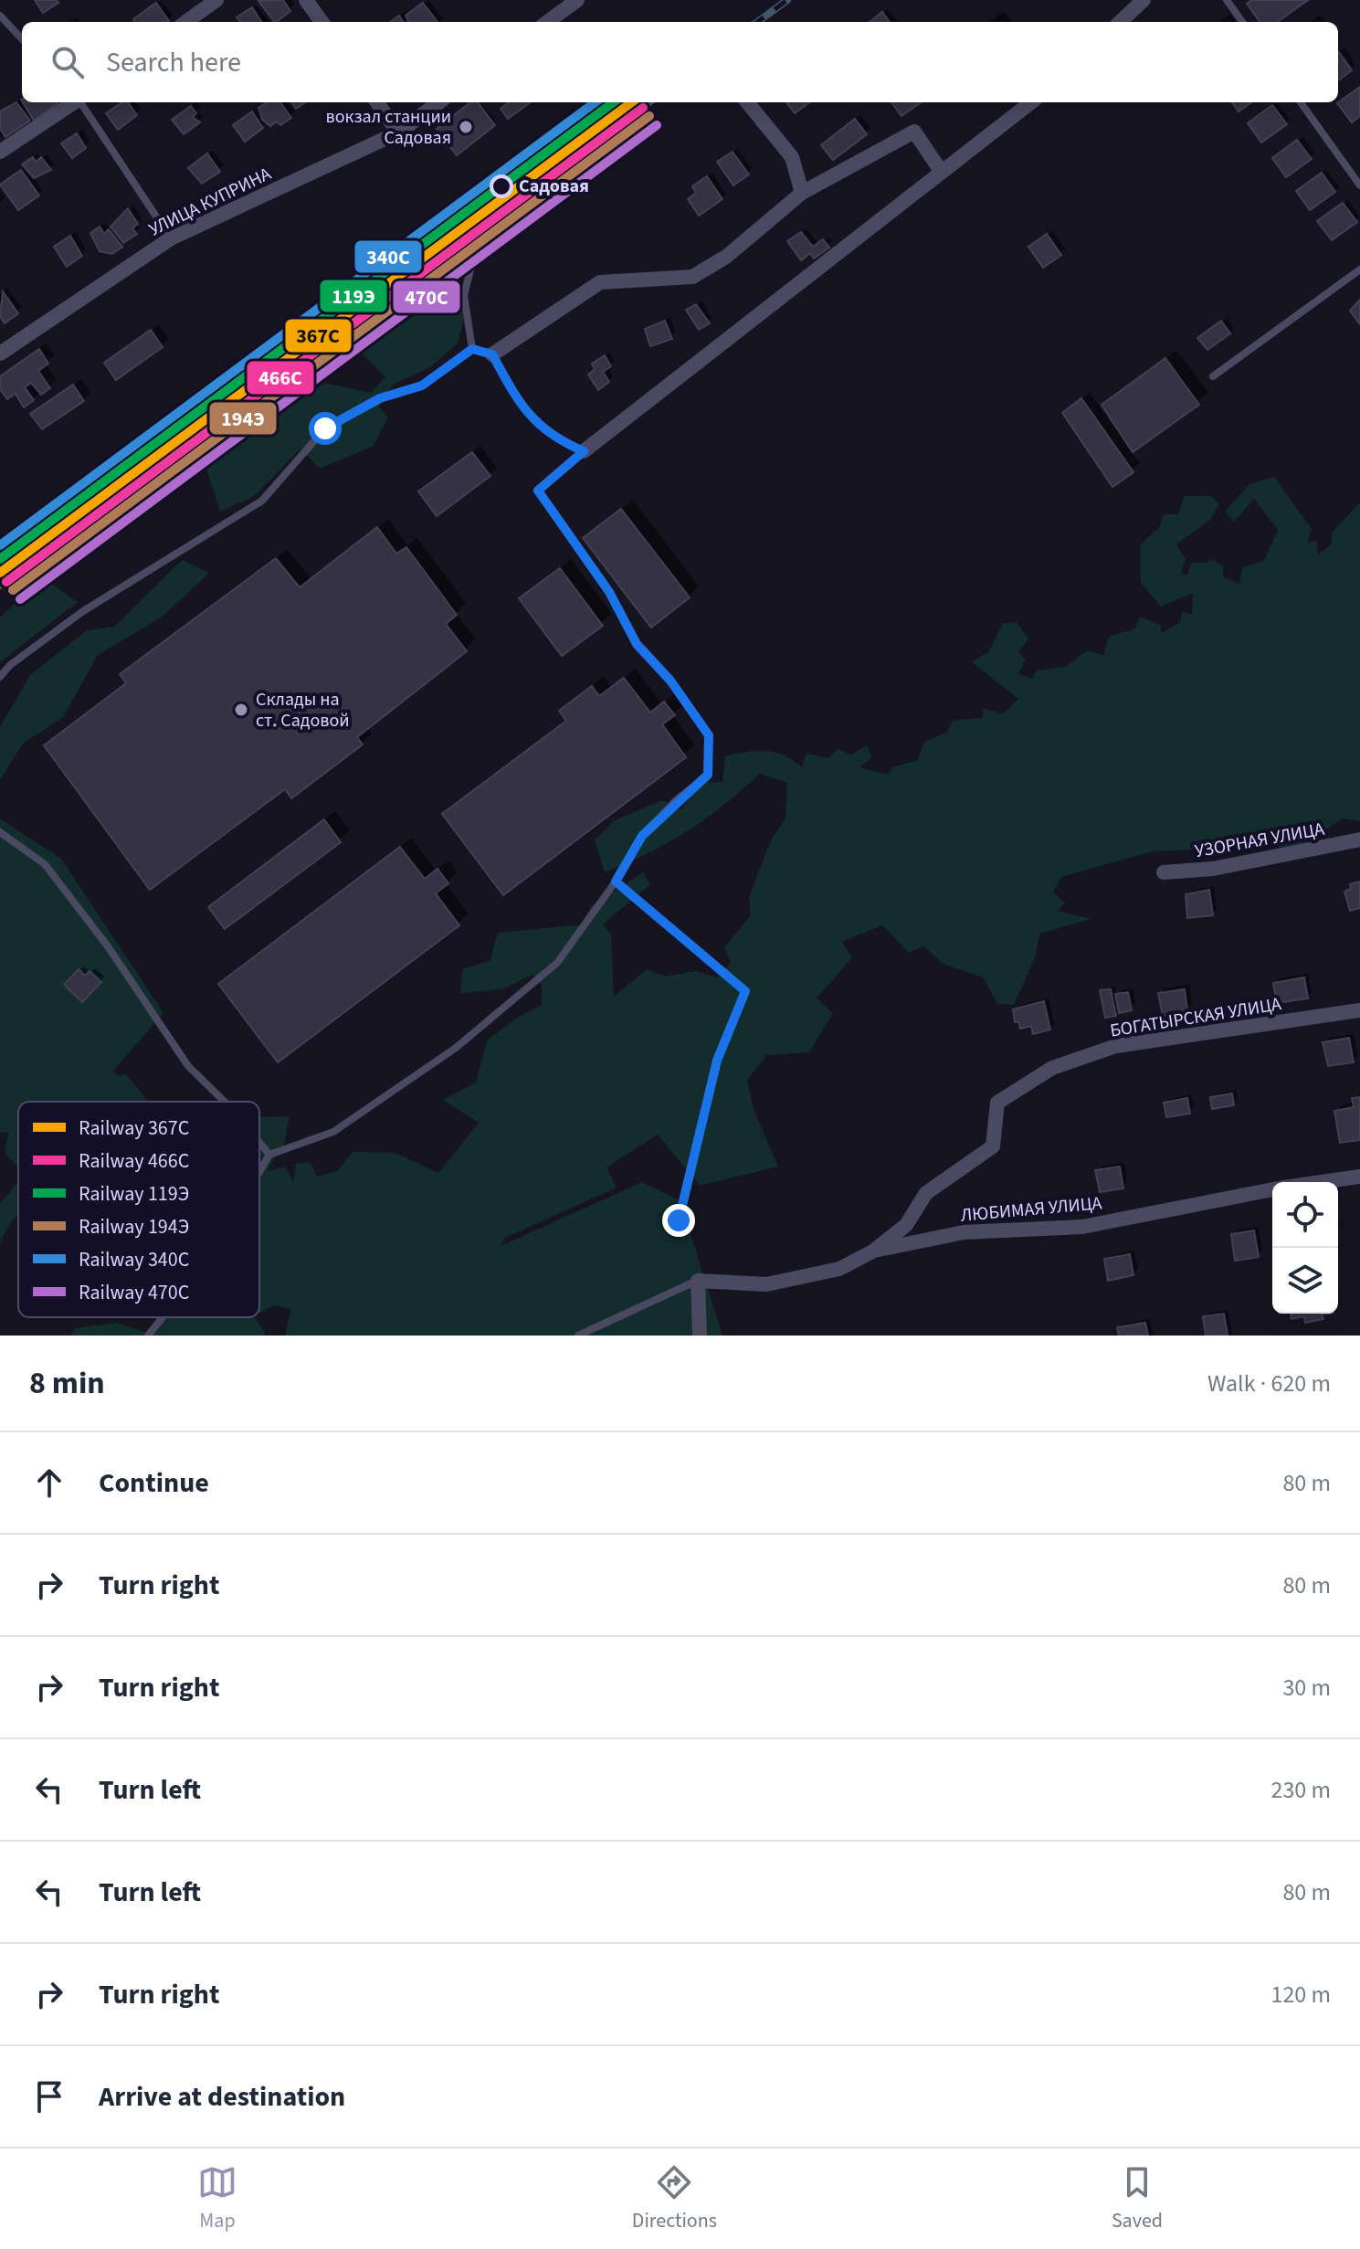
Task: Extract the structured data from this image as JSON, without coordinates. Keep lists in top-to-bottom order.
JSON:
{
  "streets": {
    "street": [
      "УЛИЦА КУПРИНА",
      "УЗОРНАЯ УЛИЦА",
      "БОГАТЫРСКАЯ УЛИЦА",
      "ЛЮБИМАЯ УЛИЦА"
    ]
  },
  "crossings": [
    ["БОГАТЫРСКАЯ УЛИЦА", "ЛЮБИМАЯ УЛИЦА"]
  ],
  "places": ["вокзал станции Садовая", "Садовая", "Склады на ст. Садовой"],
  "lines": [
    "rail line 367С",
    "rail line 119Э",
    "rail line 340С",
    "rail line 466С",
    "rail line 194Э",
    "rail line 470С"
  ],
  "legend": [
    "Railway 367С",
    "Railway 466С",
    "Railway 119Э",
    "Railway 194Э",
    "Railway 340С",
    "Railway 470С"
  ],
  "page": {
    "search": "Search here",
    "heading": ["8 min", "Walk · 620 m"],
    "list": [
      ["Continue", "80 m"],
      ["Turn right", "80 m"],
      ["Turn right", "30 m"],
      ["Turn left", "230 m"],
      ["Turn left", "80 m"],
      ["Turn right", "120 m"],
      "Arrive at destination"
    ],
    "nav": ["Map", "Directions", "Saved"]
  }
}
